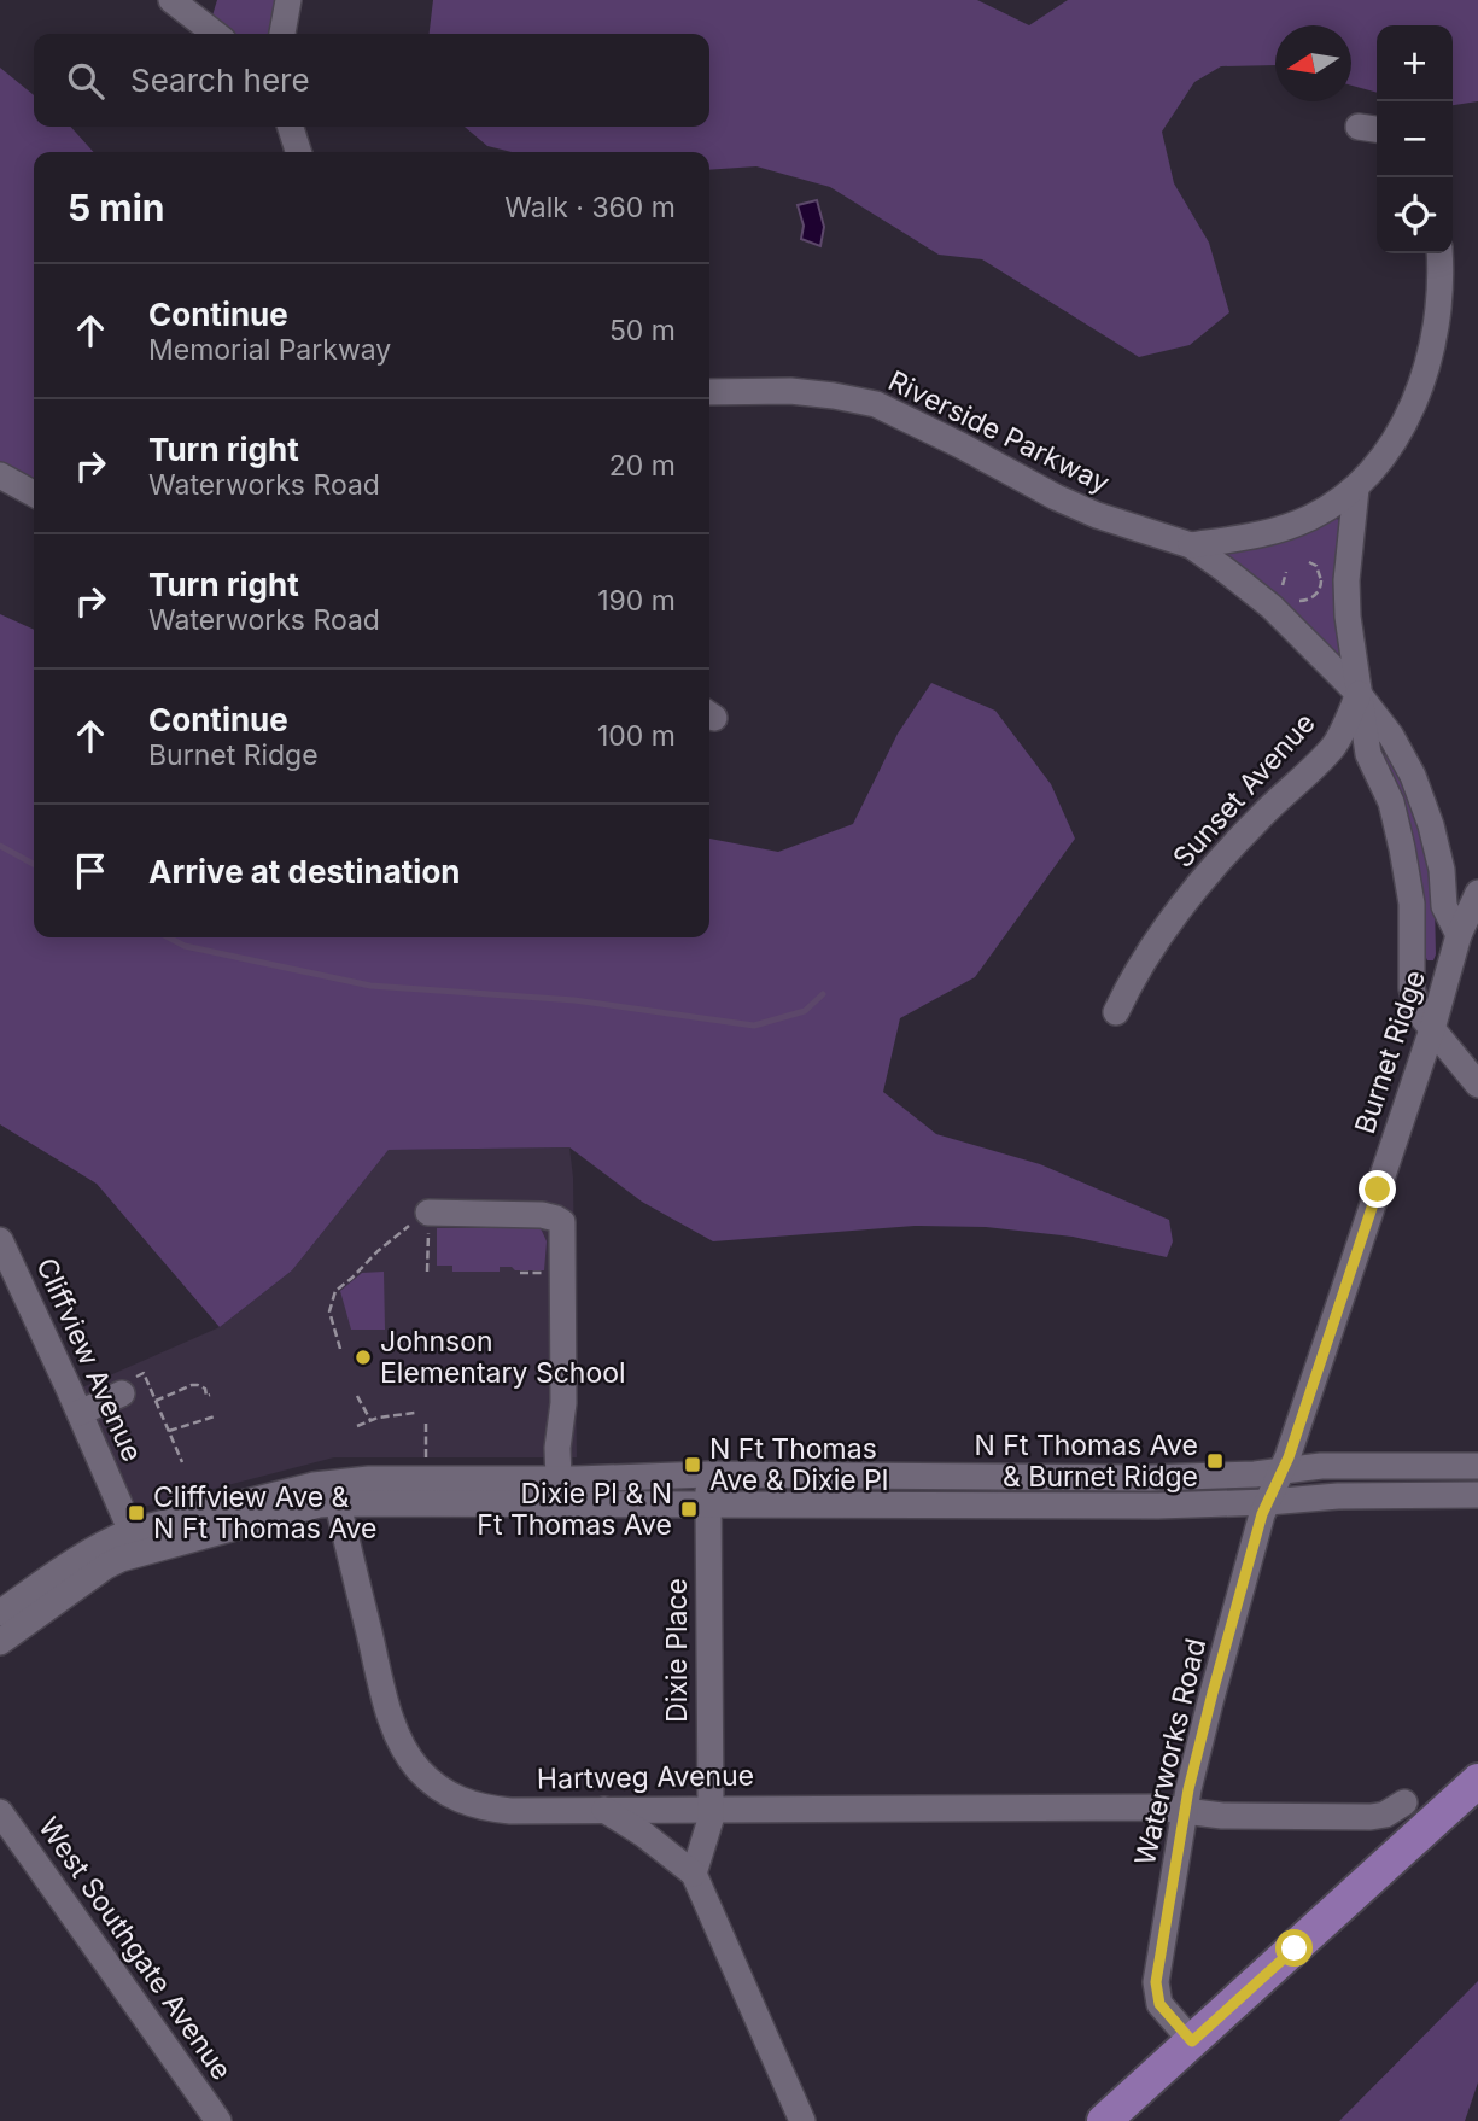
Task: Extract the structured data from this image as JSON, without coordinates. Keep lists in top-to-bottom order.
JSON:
{
  "streets": {
    "street": [
      "Riverside Parkway",
      "Sunset Avenue",
      "Burnet Ridge",
      "Cliffview Avenue",
      "Dixie Place",
      "Waterworks Road",
      "Hartweg Avenue",
      "West Southgate Avenue"
    ]
  },
  "crossings": [
    ["Riverside Parkway", "Sunset Avenue"],
    ["Riverside Parkway", "Burnet Ridge"],
    ["Burnet Ridge", "Waterworks Road"],
    ["Dixie Place", "Hartweg Avenue"],
    ["Waterworks Road", "Hartweg Avenue"]
  ],
  "places": {
    "other": ["Johnson Elementary School"],
    "transit": [
      "N Ft Thomas Ave & Burnet Ridge",
      "N Ft Thomas Ave & Dixie Pl",
      "Dixie Pl & N Ft Thomas Ave",
      "Cliffview Ave & N Ft Thomas Ave"
    ]
  },
  "north": "left",
  "page": {
    "map_buttons": ["+", "−"],
    "search": "Search here",
    "heading": ["5 min", "Walk · 360 m"],
    "list": [
      ["Continue", "Memorial Parkway", "50 m"],
      ["Turn right", "Waterworks Road", "20 m"],
      ["Turn right", "Waterworks Road", "190 m"],
      ["Continue", "Burnet Ridge", "100 m"],
      "Arrive at destination"
    ]
  }
}
